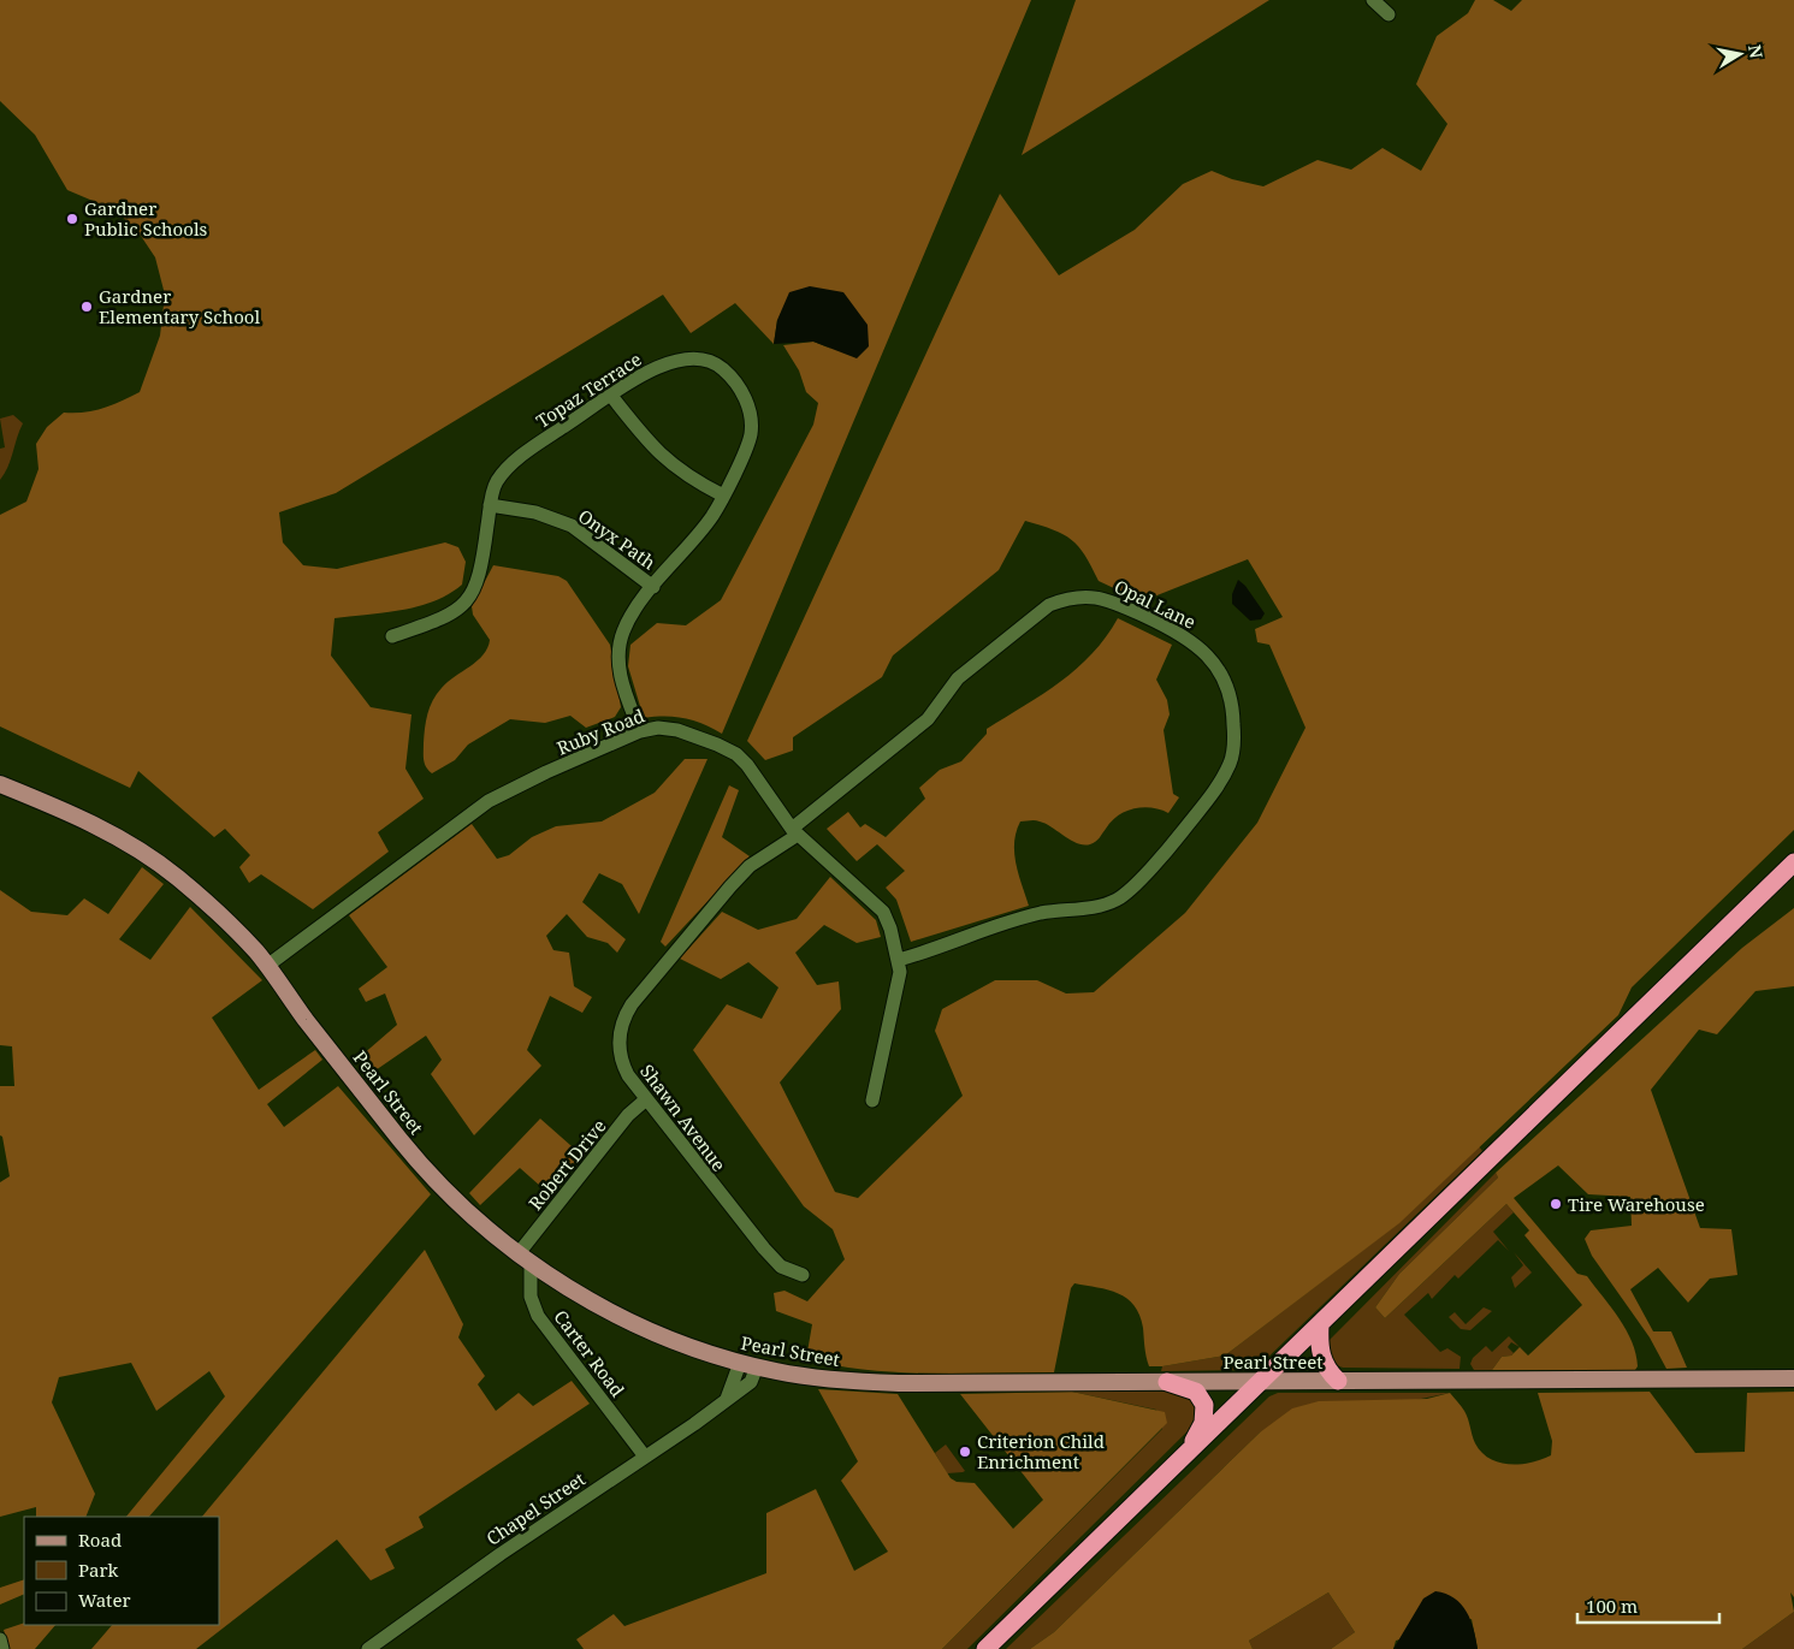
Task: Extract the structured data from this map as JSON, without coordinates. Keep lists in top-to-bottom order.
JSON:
{
  "streets": {
    "main road": ["Pearl Street"],
    "street": [
      "Topaz Terrace",
      "Onyx Path",
      "Opal Lane",
      "Ruby Road",
      "Shawn Avenue",
      "Robert Drive",
      "Carter Road",
      "Chapel Street"
    ]
  },
  "crossings": [
    ["Topaz Terrace", "Onyx Path"],
    ["Topaz Terrace", "Ruby Road"],
    ["Opal Lane", "Ruby Road"],
    ["Opal Lane", "Shawn Avenue"],
    ["Ruby Road", "Pearl Street"],
    ["Ruby Road", "Shawn Avenue"],
    ["Pearl Street", "Robert Drive"],
    ["Pearl Street", "Carter Road"],
    ["Pearl Street", "Chapel Street"],
    ["Shawn Avenue", "Robert Drive"],
    ["Robert Drive", "Carter Road"],
    ["Carter Road", "Chapel Street"]
  ],
  "places": [
    "Gardner Public Schools",
    "Gardner Elementary School",
    "Tire Warehouse",
    "Criterion Child Enrichment"
  ],
  "legend": ["Road", "Park", "Water"],
  "scale_bar": "100 m",
  "north": "right"
}
